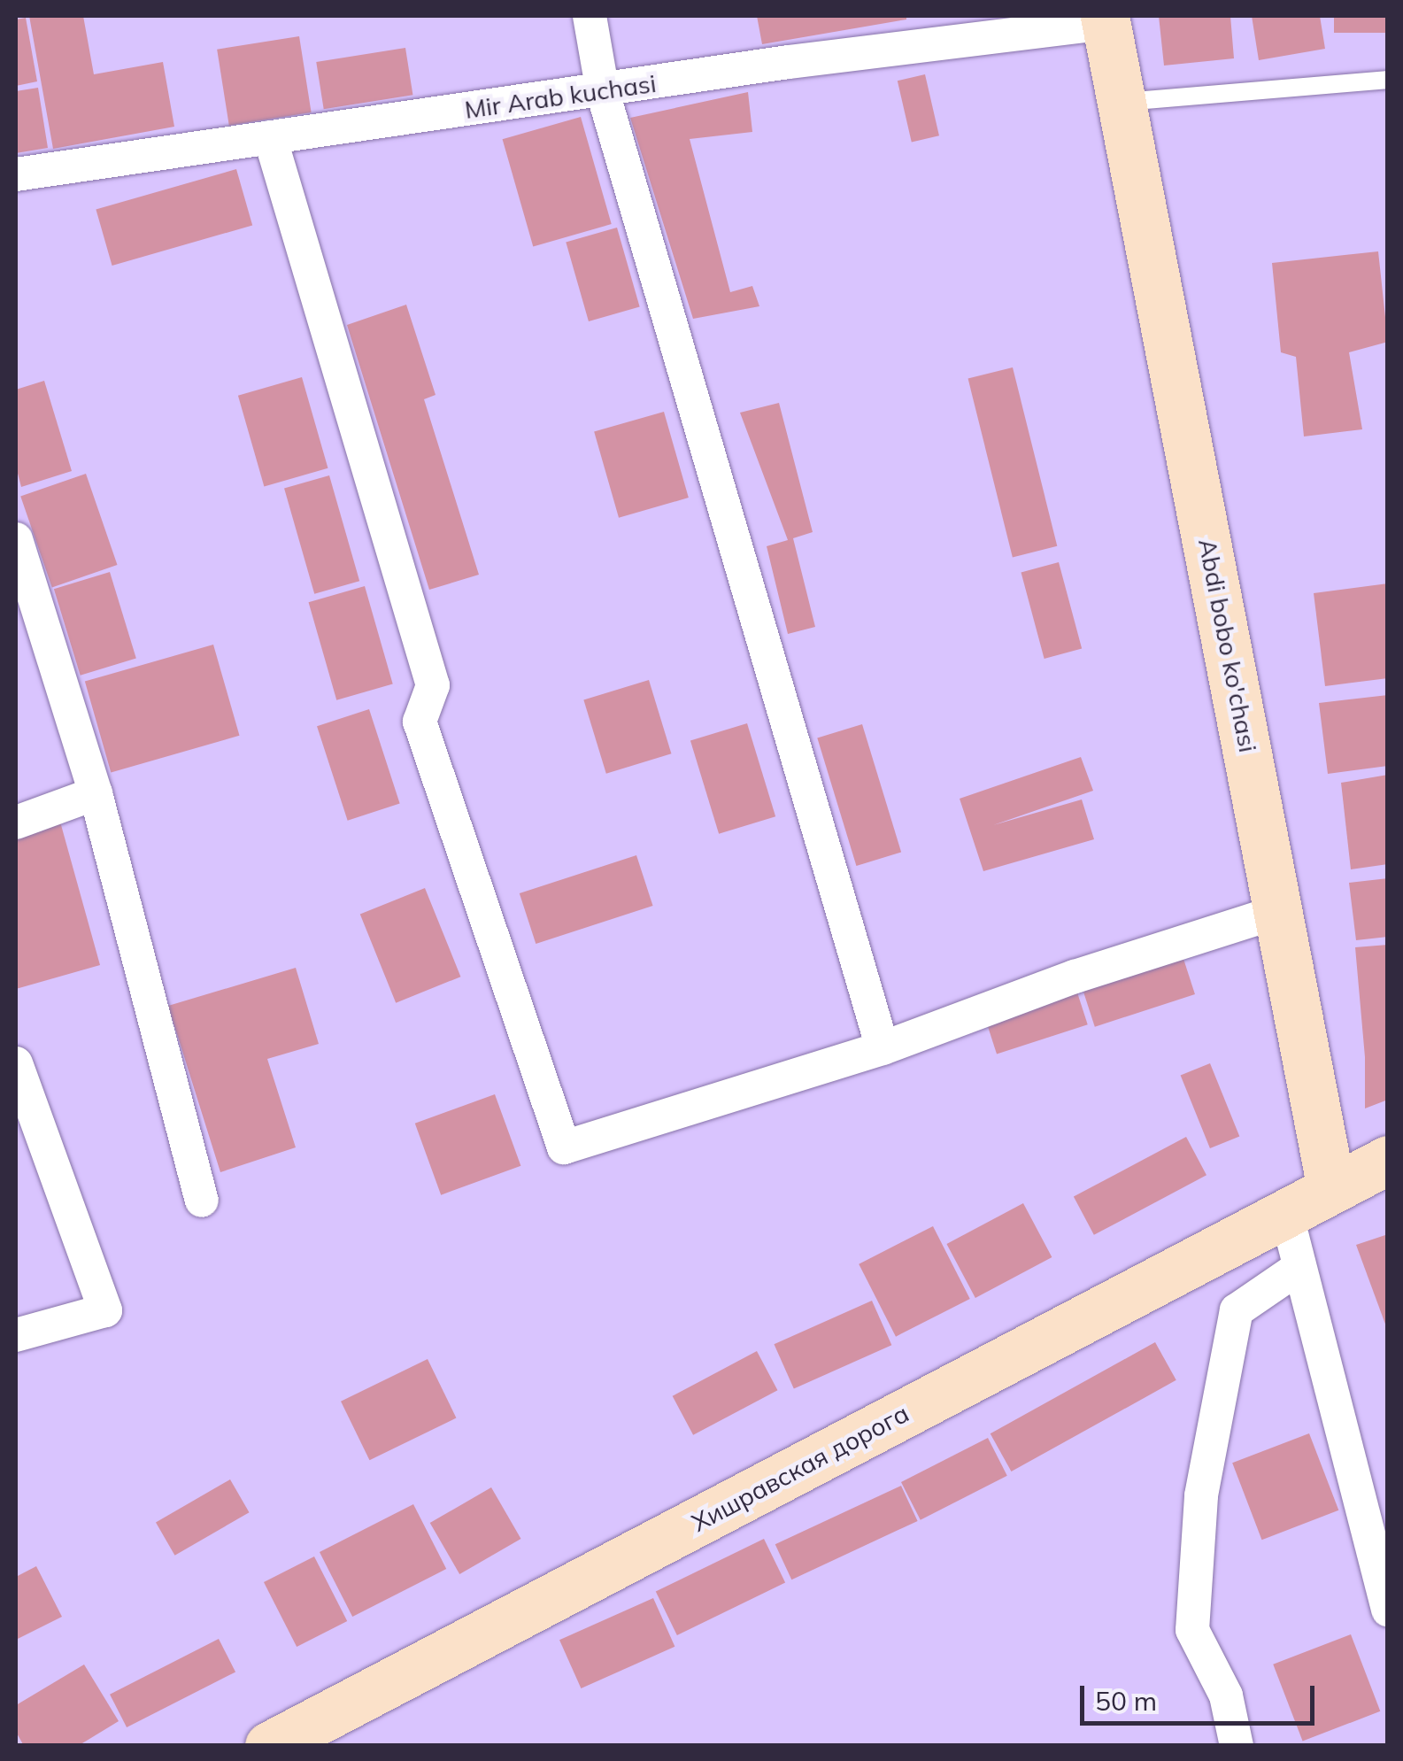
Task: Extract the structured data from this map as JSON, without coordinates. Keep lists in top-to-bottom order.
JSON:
{
  "streets": {
    "main road": ["Abdi bobo ko'chasi", "Хишравская дорога"],
    "street": ["Mir Arab kuchasi"]
  },
  "crossings": [
    ["Abdi bobo ko'chasi", "Хишравская дорога"]
  ],
  "scale_bar": "50 m"
}
